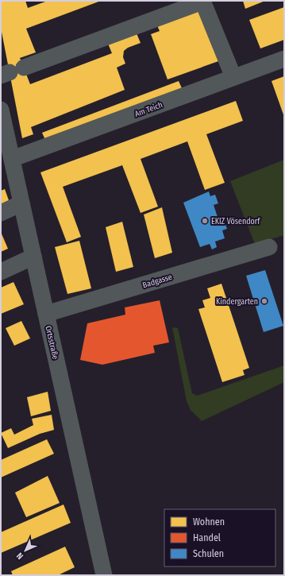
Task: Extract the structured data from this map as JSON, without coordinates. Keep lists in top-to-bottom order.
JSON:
{
  "streets": {
    "street": ["Am Teich", "Badgasse", "Ortsstraße"]
  },
  "crossings": [
    ["Am Teich", "Ortsstraße"],
    ["Badgasse", "Ortsstraße"]
  ],
  "places": ["EKIZ Vösendorf", "Kindergarten"],
  "legend": ["Wohnen", "Handel", "Schulen"],
  "north": "bottom left"
}
